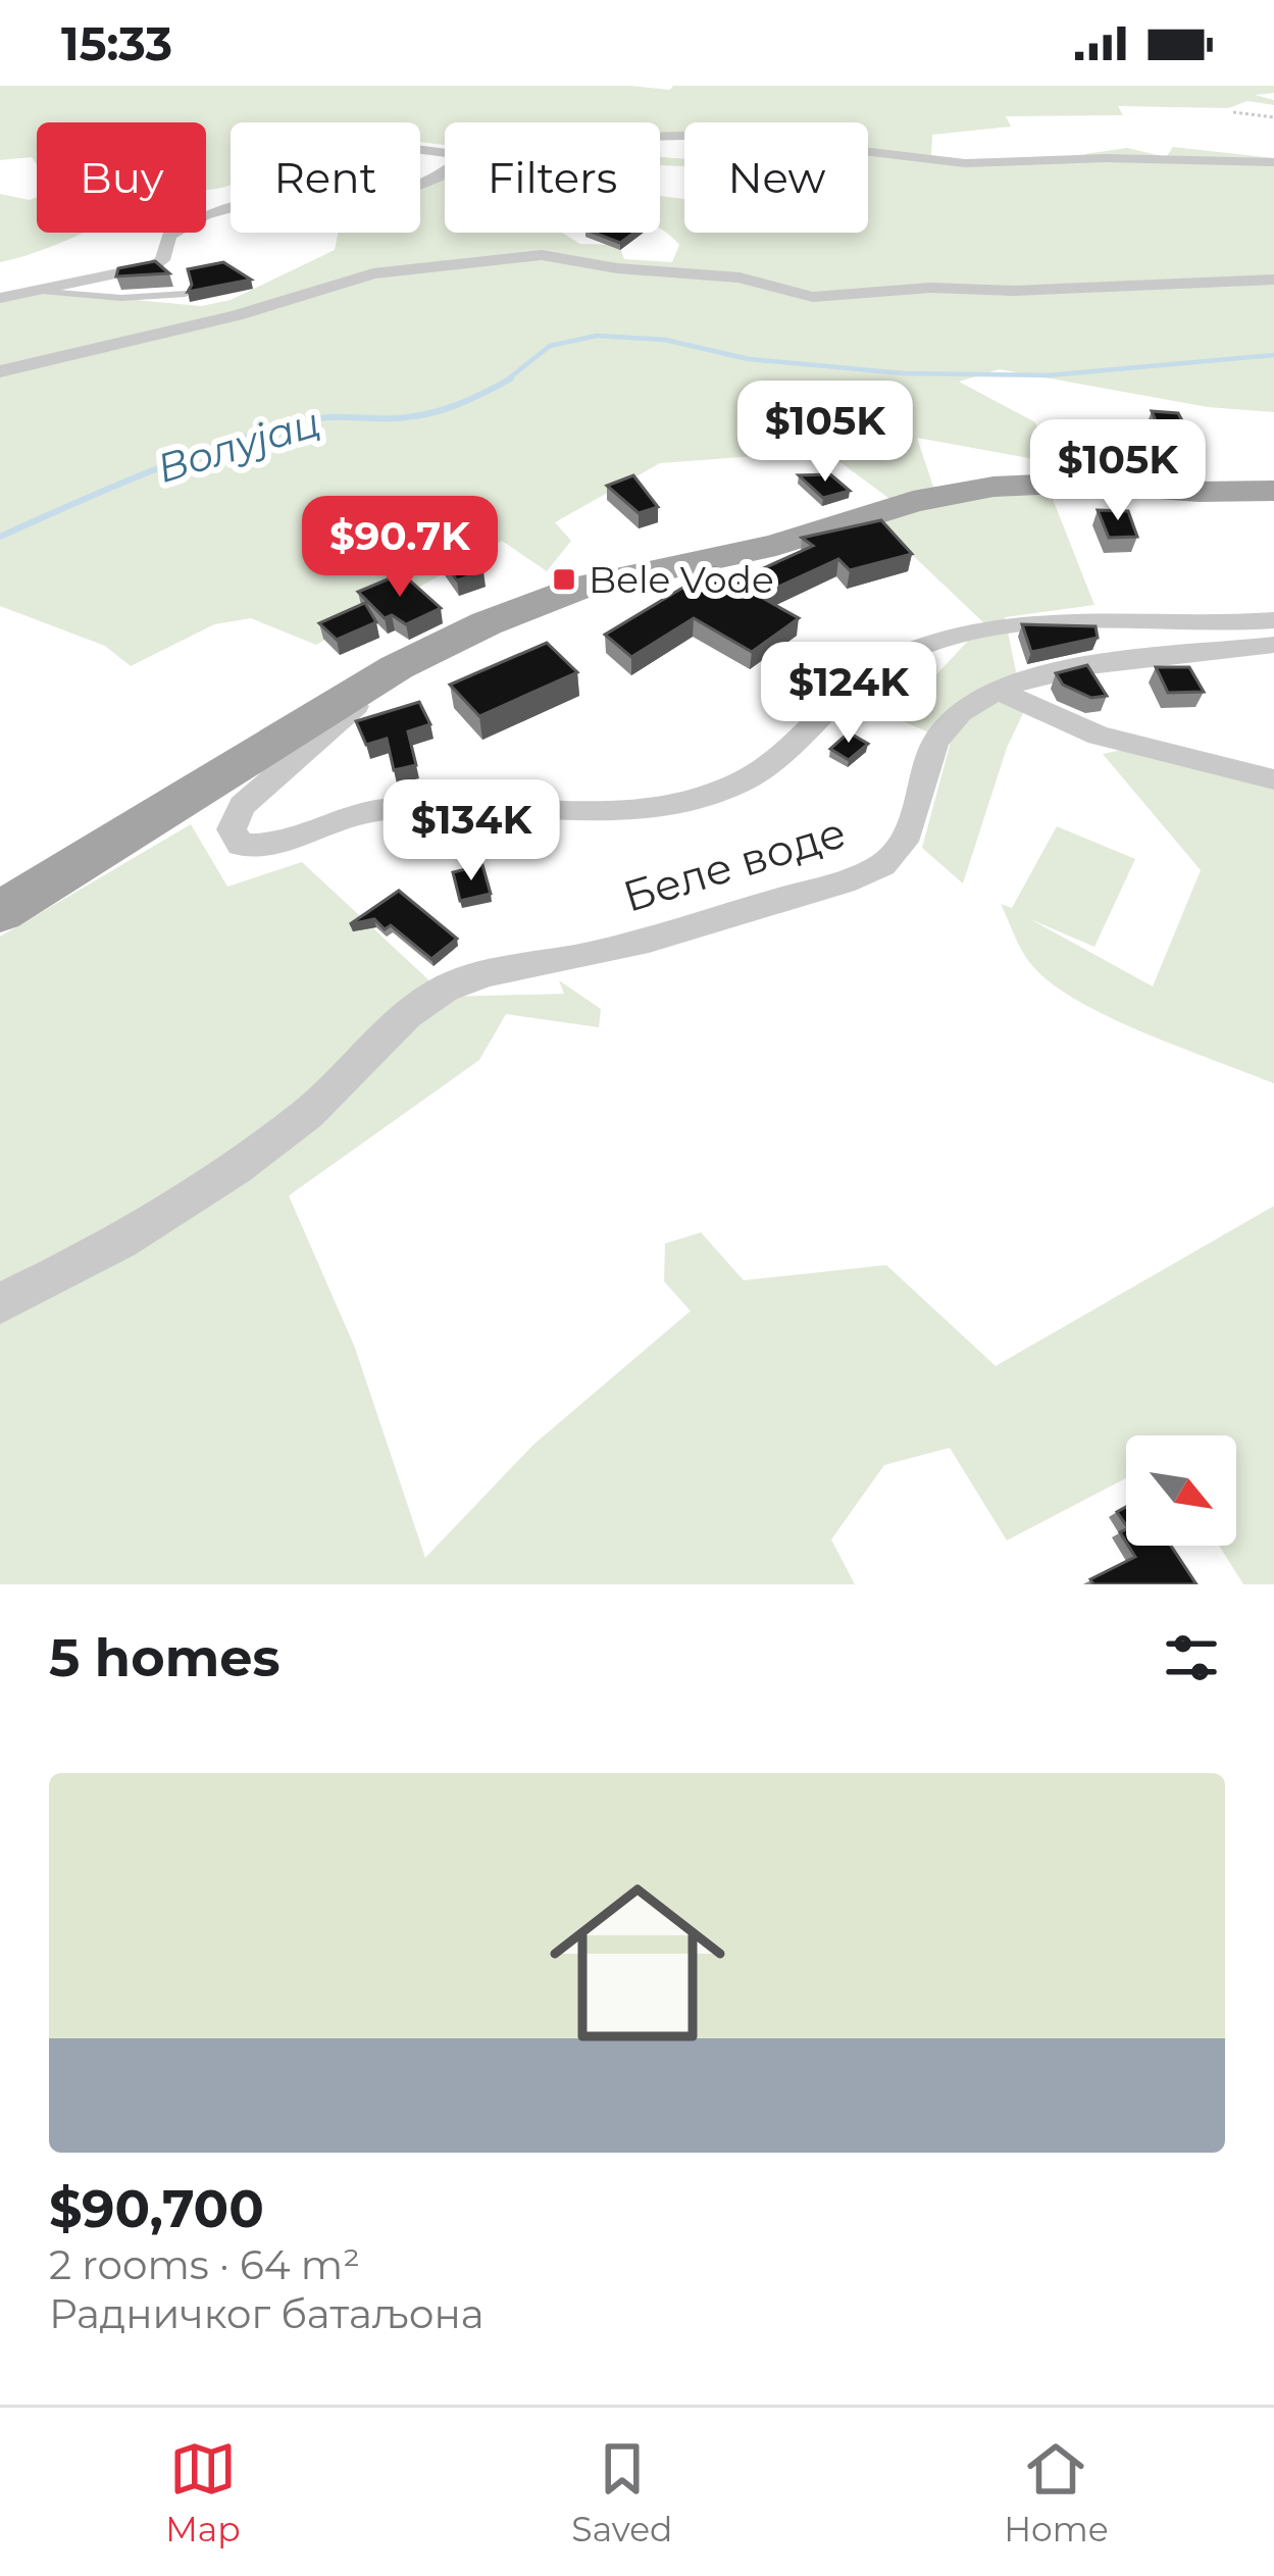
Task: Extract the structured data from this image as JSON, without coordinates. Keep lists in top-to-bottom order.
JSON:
{
  "streets": {
    "street": ["Беле воде"]
  },
  "water": ["Волујац"],
  "places": {
    "transit": ["Bele Vode"]
  },
  "north": "bottom right",
  "page": {
    "status": "15:33",
    "chip": [
      "Buy",
      "Rent",
      "Filters",
      "New"
    ],
    "price": [
      "$105K",
      "$105K",
      "$90.7K",
      "$124K",
      "$134K"
    ],
    "heading": "5 homes",
    "list": [
      {
        "name": "$90,700",
        "note": "2 rooms · 64 m² · Радничког батаљона"
      }
    ],
    "tabs": ["Map", "Saved", "Home"]
  }
}
